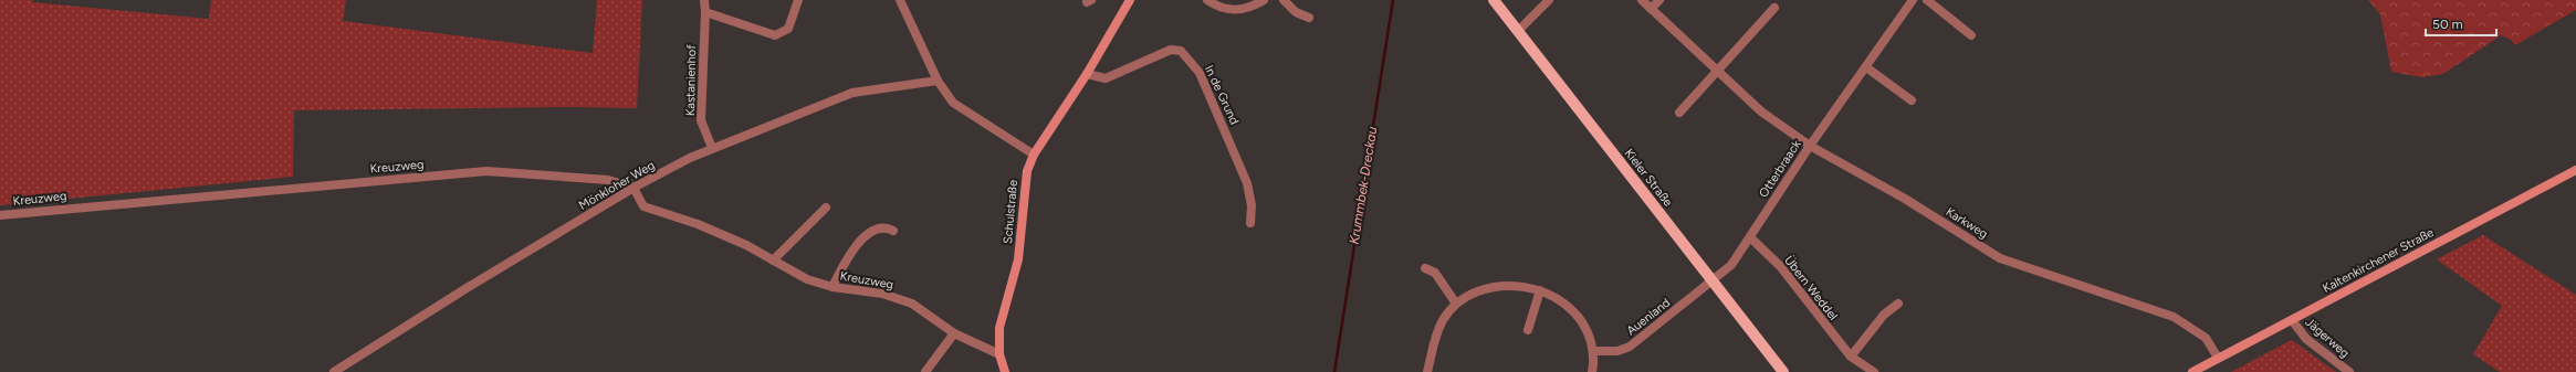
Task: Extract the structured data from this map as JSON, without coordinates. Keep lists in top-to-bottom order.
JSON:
{
  "streets": {
    "main road": ["Kieler Straße", "Schulstraße", "Kaltenkirchener Straße"],
    "street": [
      "Kastanienhof",
      "In de Grund",
      "Kreuzweg",
      "Otterbraack",
      "Mönkloher Weg",
      "Karkweg",
      "Übern Weddel",
      "Auenland",
      "Jägerweg"
    ]
  },
  "crossings": [
    ["Kastanienhof", "Mönkloher Weg"],
    ["In de Grund", "Schulstraße"],
    ["Kreuzweg", "Mönkloher Weg"],
    ["Kreuzweg", "Schulstraße"],
    ["Otterbraack", "Kieler Straße"],
    ["Otterbraack", "Karkweg"],
    ["Otterbraack", "Übern Weddel"],
    ["Otterbraack", "Auenland"],
    ["Kieler Straße", "Auenland"],
    ["Karkweg", "Kaltenkirchener Straße"],
    ["Kaltenkirchener Straße", "Jägerweg"]
  ],
  "water": ["Krummbek-Dreckau"],
  "scale_bar": "50 m"
}
